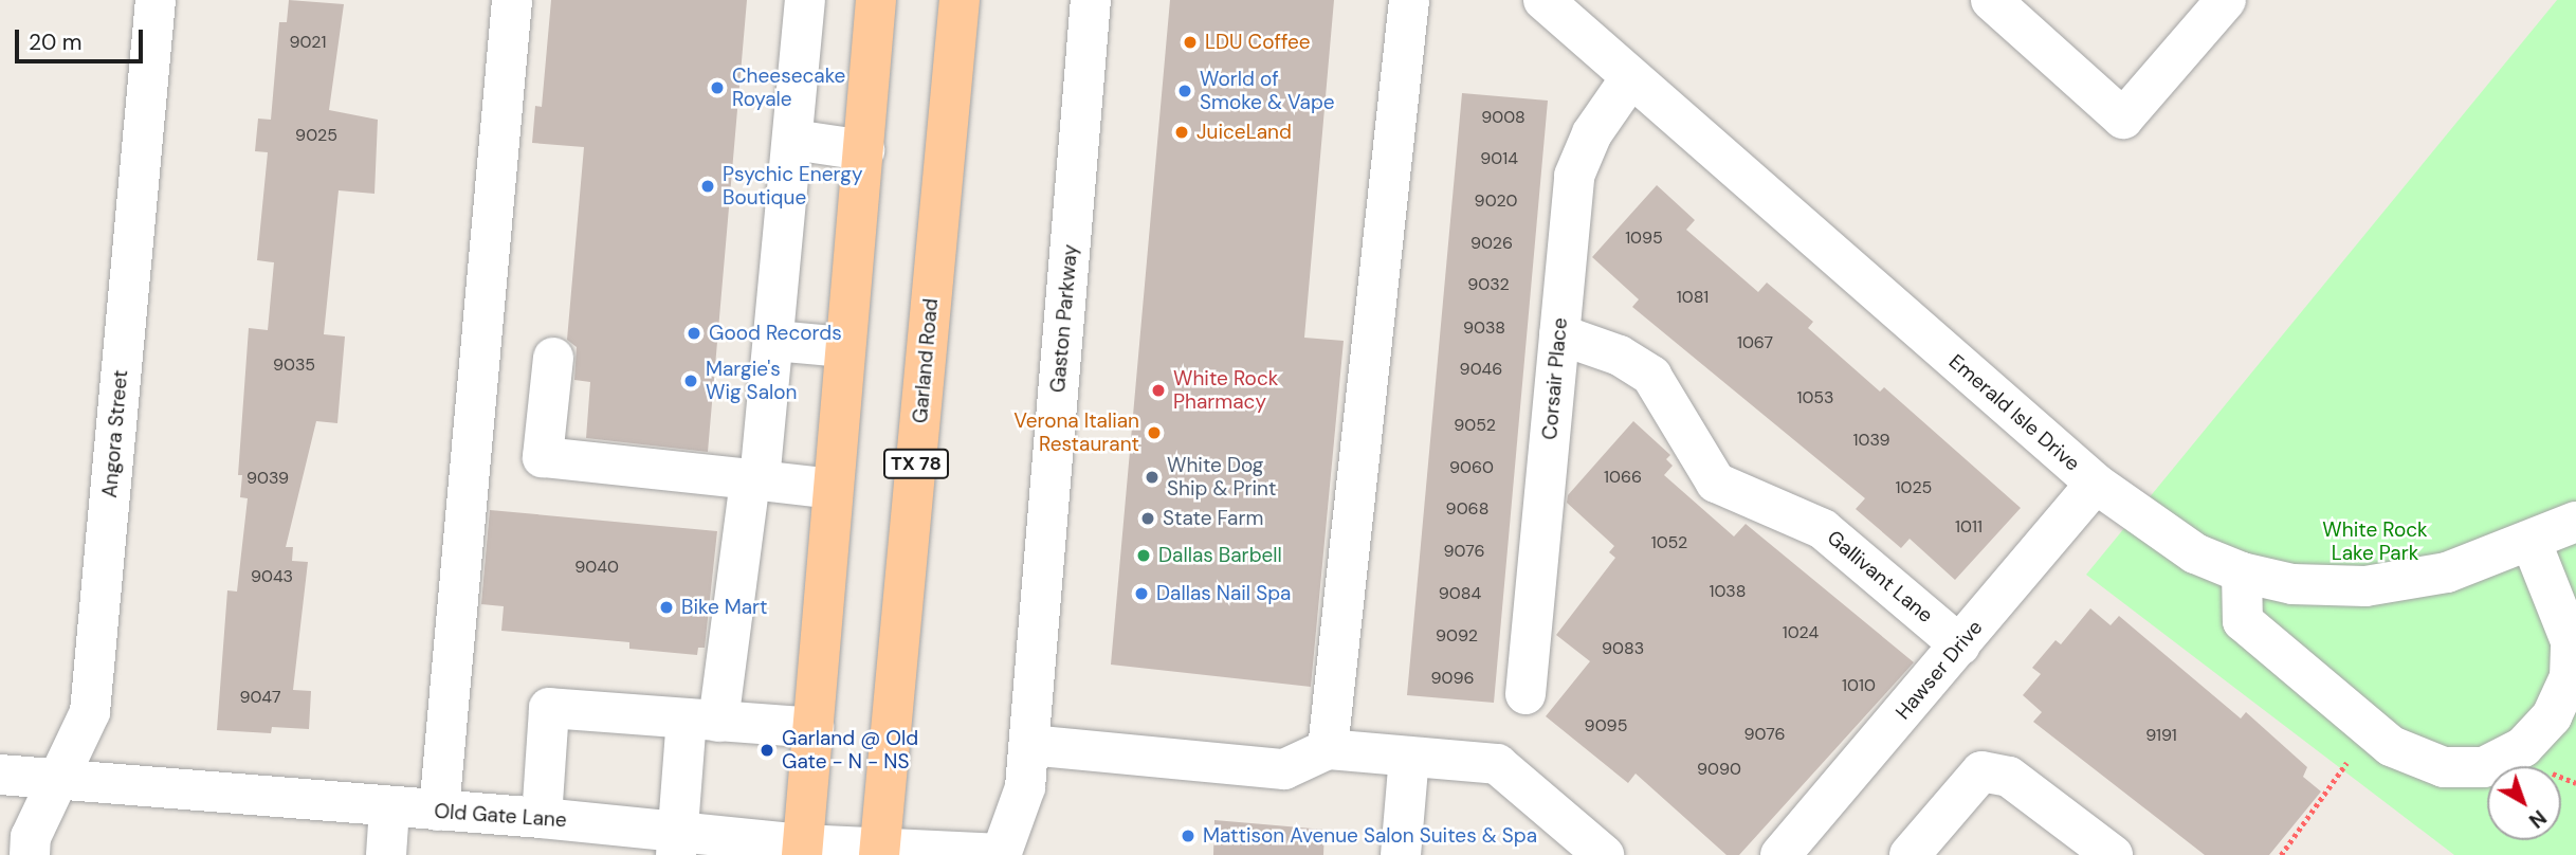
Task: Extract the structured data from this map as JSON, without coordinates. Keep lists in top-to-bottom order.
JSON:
{
  "streets": {
    "main road": ["Garland Road", "TX 78"],
    "street": [
      "Gaston Parkway",
      "Corsair Place",
      "Emerald Isle Drive",
      "Angora Street",
      "Gallivant Lane",
      "Hawser Drive",
      "Old Gate Lane"
    ]
  },
  "crossings": [
    ["Gaston Parkway", "Old Gate Lane"],
    ["Garland Road", "Old Gate Lane"],
    ["Corsair Place", "Emerald Isle Drive"],
    ["Corsair Place", "Gallivant Lane"],
    ["Emerald Isle Drive", "Hawser Drive"],
    ["Angora Street", "Old Gate Lane"],
    ["Gallivant Lane", "Hawser Drive"]
  ],
  "parks": ["White Rock Lake Park"],
  "places": [
    "LDU Coffee",
    "Cheesecake Royale",
    "World of Smoke & Vape",
    "JuiceLand",
    "Psychic Energy Boutique",
    "Good Records",
    "Margie's Wig Salon",
    "White Rock Pharmacy",
    "Verona Italian Restaurant",
    "White Dog Ship & Print",
    "State Farm",
    "Dallas Barbell",
    "Dallas Nail Spa",
    "Bike Mart",
    "Garland @ Old Gate - N - NS",
    "Mattison Avenue Salon Suites & Spa"
  ],
  "house_numbers": [
    "9021",
    "9008",
    "9025",
    "9014",
    "9020",
    "1095",
    "9026",
    "9032",
    "1081",
    "9038",
    "1067",
    "9035",
    "9046",
    "1053",
    "9052",
    "1039",
    "9060",
    "1066",
    "9039",
    "1025",
    "9068",
    "1011",
    "1052",
    "9076",
    "9040",
    "9043",
    "1038",
    "9084",
    "1024",
    "9092",
    "9083",
    "9096",
    "1010",
    "9047",
    "9095",
    "9076",
    "9191",
    "9090"
  ],
  "scale_bar": "20 m",
  "north": "bottom right"
}
